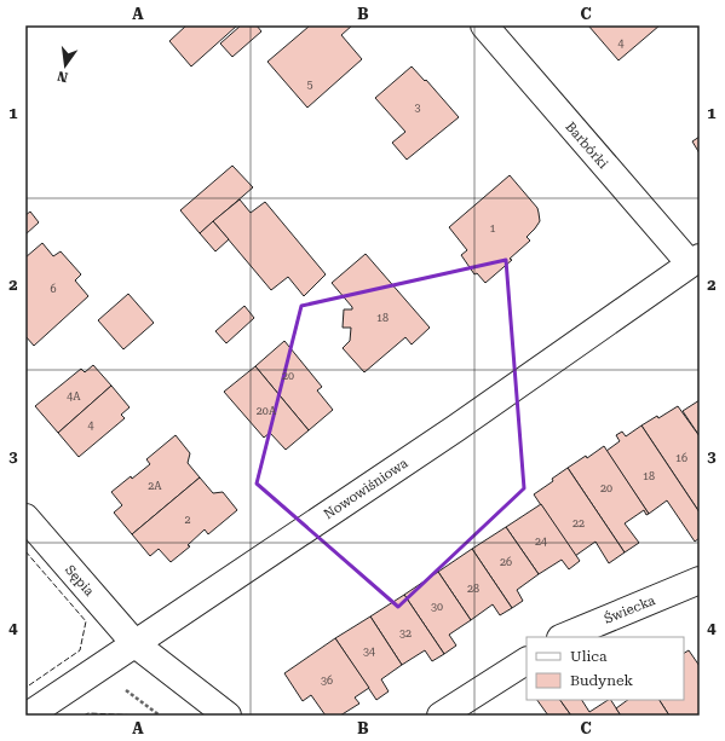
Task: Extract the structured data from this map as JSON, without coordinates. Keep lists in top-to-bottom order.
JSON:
{
  "streets": {
    "street": [
      "Barbórki",
      "Nowowiśniowa",
      "Sępia",
      "Świecka"
    ]
  },
  "crossings": [
    ["Barbórki", "Nowowiśniowa"],
    ["Nowowiśniowa", "Sępia"]
  ],
  "house_numbers": [
    "4",
    "5",
    "3",
    "1",
    "6",
    "18",
    "20",
    "4A",
    "20A",
    "4",
    "16",
    "18",
    "2A",
    "20",
    "2",
    "22",
    "24",
    "26",
    "28",
    "30",
    "32",
    "34",
    "36"
  ],
  "legend": ["Ulica", "Budynek"],
  "north": "bottom",
  "grid": {
    "columns": ["A", "B", "C"],
    "rows": [
      "1",
      "2",
      "3",
      "4"
    ]
  }
}
